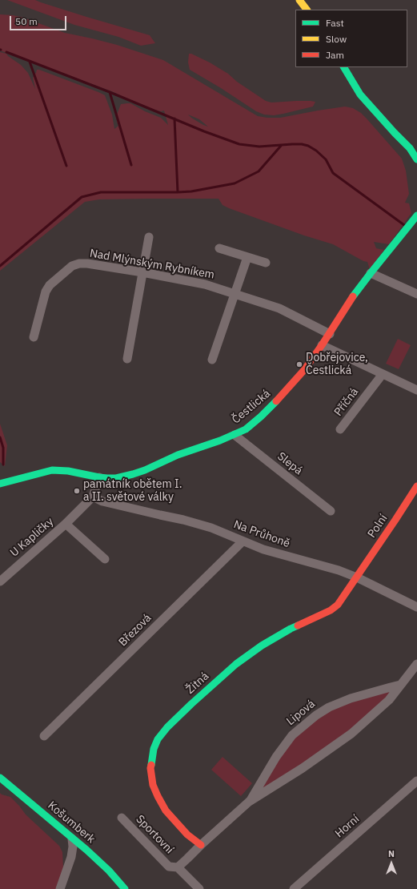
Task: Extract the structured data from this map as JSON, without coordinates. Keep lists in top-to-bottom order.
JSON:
{
  "streets": {
    "street": [
      "Nad Mlýnským Rybníkem",
      "Příčná",
      "Čestlická",
      "Slepá",
      "Polní",
      "Na Průhoně",
      "U Kapličky",
      "Březová",
      "Žitná",
      "Lipová",
      "Košumberk",
      "Horní",
      "Sportovní"
    ]
  },
  "crossings": [
    ["Nad Mlýnským Rybníkem", "Čestlická"],
    ["Čestlická", "Slepá"],
    ["Čestlická", "U Kapličky"],
    ["Polní", "Na Průhoně"],
    ["Polní", "Žitná"],
    ["Na Průhoně", "U Kapličky"],
    ["Na Průhoně", "Březová"],
    ["Na Průhoně", "Žitná"],
    ["Žitná", "Lipová"],
    ["Lipová", "Sportovní"]
  ],
  "places": ["Dobřejovice, Čestlická", "památník obětem I. a II. světové války"],
  "legend": ["Fast", "Slow", "Jam"],
  "scale_bar": "50 m",
  "north": "top"
}
